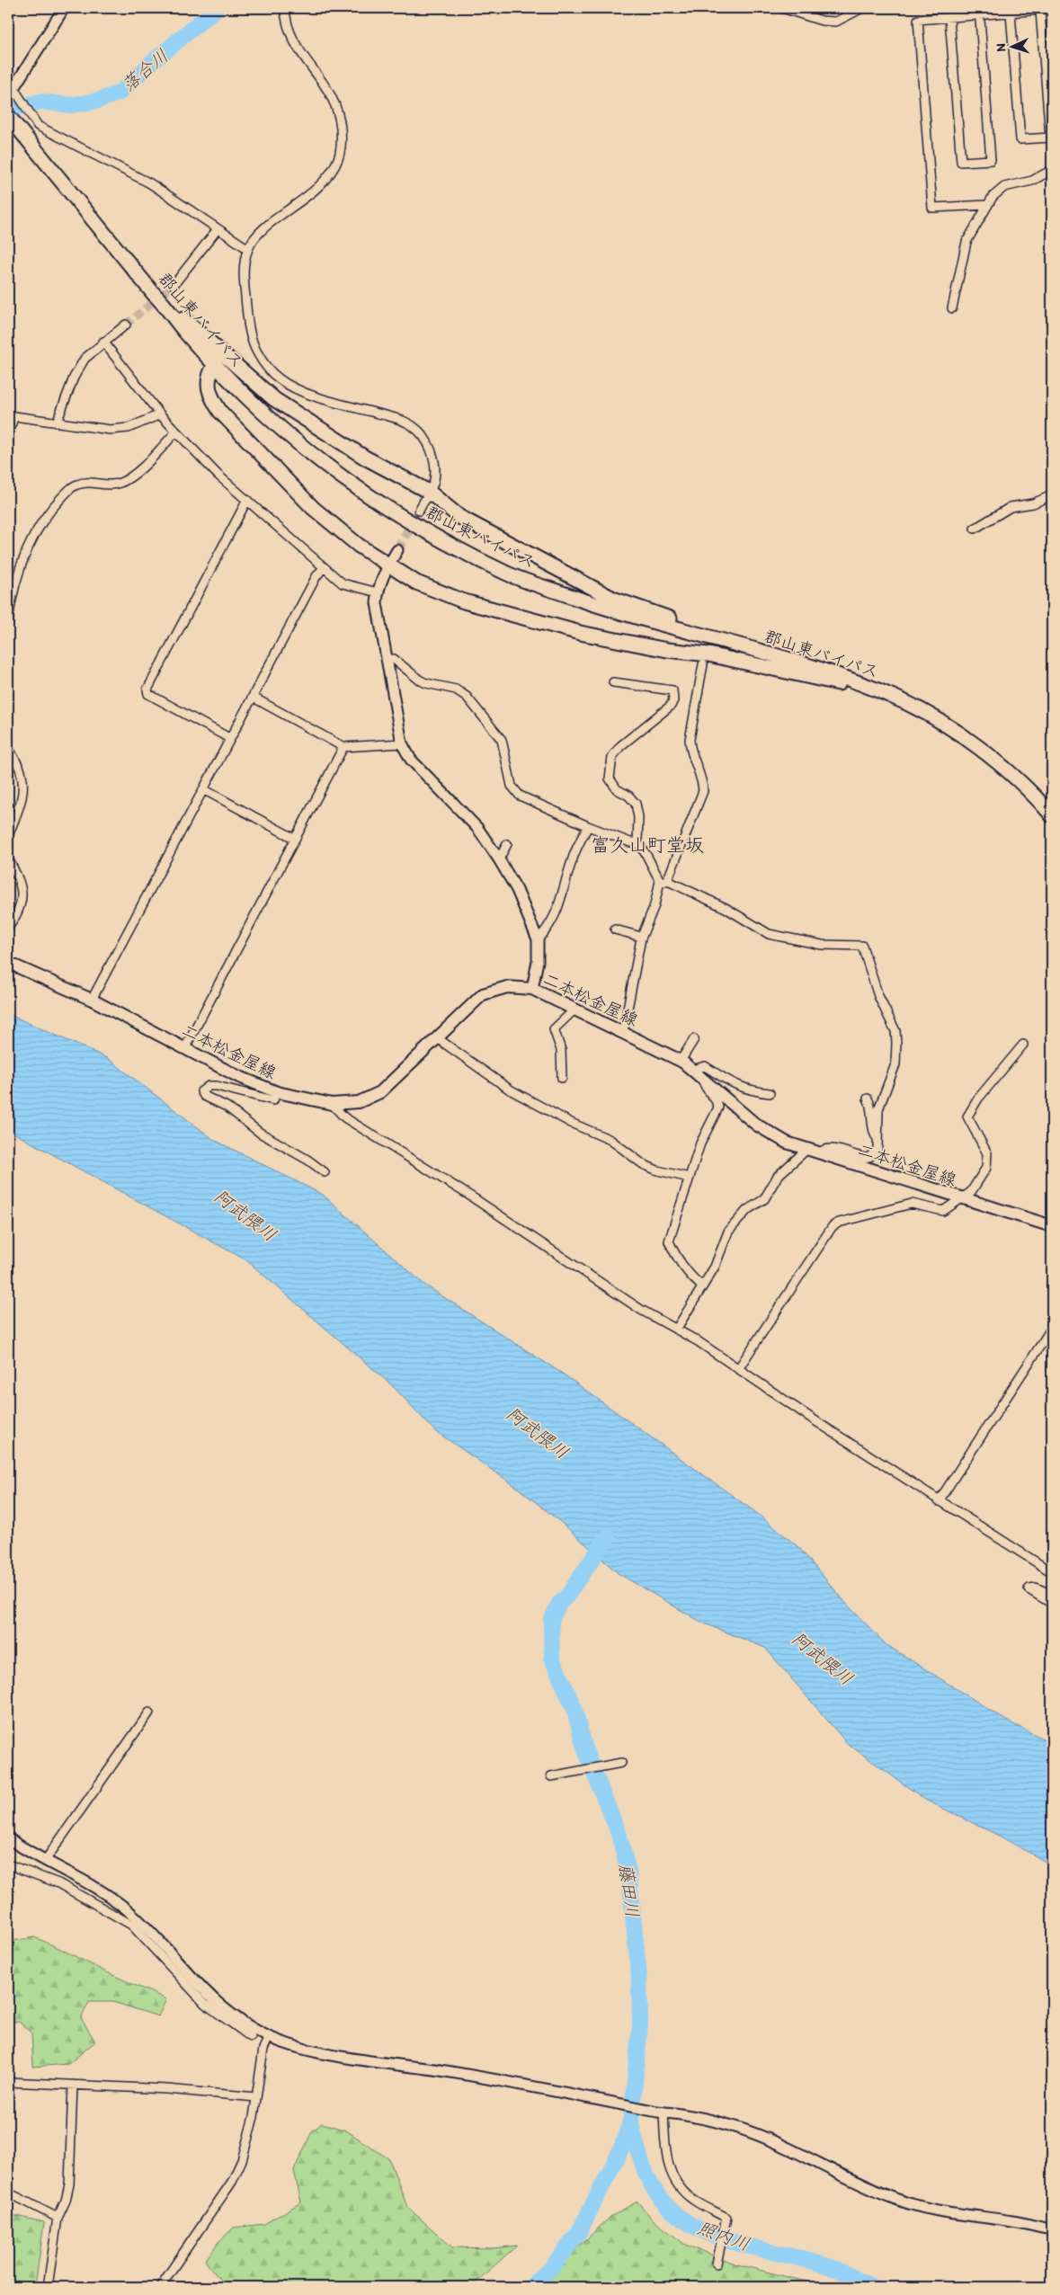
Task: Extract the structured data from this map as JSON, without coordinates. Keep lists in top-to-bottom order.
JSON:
{
  "streets": {
    "highway": ["郡山東バイパス"],
    "main road": ["二本松金屋線"]
  },
  "districts": ["富久山町堂坂"],
  "water": [
    "落合川",
    "阿武隈川",
    "藤田川",
    "照内川"
  ],
  "north": "left"
}
